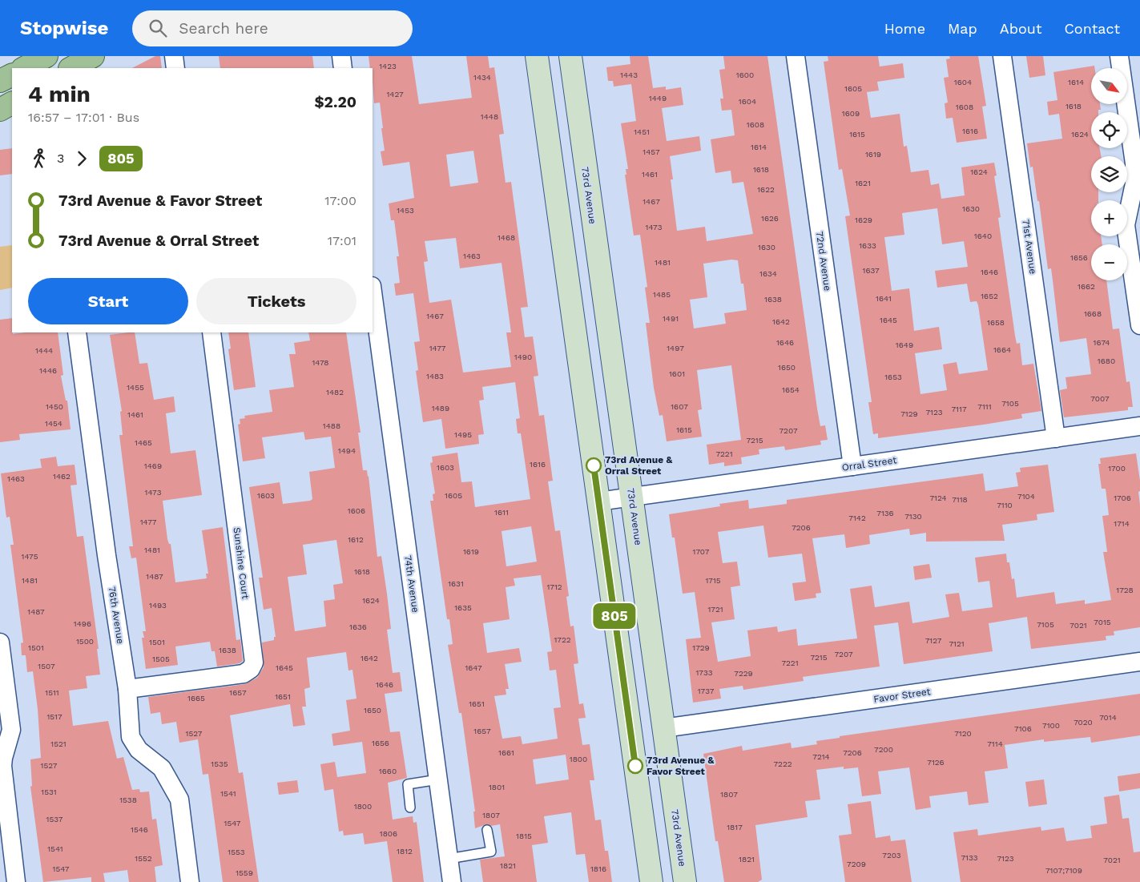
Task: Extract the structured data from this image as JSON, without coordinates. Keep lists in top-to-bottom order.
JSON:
{
  "streets": {
    "main road": ["73rd Avenue"],
    "street": [
      "71st Avenue",
      "72nd Avenue",
      "Orral Street",
      "Sunshine Court",
      "74th Avenue",
      "76th Avenue",
      "Favor Street"
    ]
  },
  "crossings": [
    ["73rd Avenue", "Orral Street"],
    ["73rd Avenue", "Favor Street"],
    ["71st Avenue", "Orral Street"],
    ["72nd Avenue", "Orral Street"],
    ["Sunshine Court", "76th Avenue"]
  ],
  "places": ["73rd Avenue & Orral Street", "73rd Avenue & Favor Street"],
  "lines": ["bus line 805"],
  "house_numbers": [
    "1423",
    "1443",
    "1600",
    "1434",
    "1604",
    "1614",
    "1605",
    "1427",
    "1449",
    "1604",
    "1618",
    "1608",
    "1609",
    "1448",
    "1608",
    "1616",
    "1451",
    "1615",
    "1624",
    "1614",
    "1457",
    "1619",
    "1618",
    "1624",
    "1461",
    "1621",
    "1622",
    "1467",
    "1630",
    "1453",
    "1626",
    "1629",
    "1473",
    "1640",
    "1468",
    "1633",
    "1630",
    "1463",
    "1656",
    "1481",
    "1637",
    "1646",
    "1634",
    "1662",
    "1485",
    "1652",
    "1641",
    "1638",
    "1668",
    "1467",
    "1491",
    "1645",
    "1642",
    "1658",
    "1646",
    "1674",
    "1649",
    "1477",
    "1497",
    "1664",
    "1444",
    "1490",
    "1680",
    "1478",
    "1650",
    "1446",
    "1601",
    "1483",
    "1653",
    "1455",
    "1654",
    "1482",
    "7007",
    "7105",
    "1450",
    "1607",
    "7111",
    "1489",
    "7117",
    "7123",
    "7129",
    "1461",
    "1454",
    "1488",
    "1615",
    "7207",
    "1495",
    "7215",
    "1465",
    "1494",
    "7221",
    "1616",
    "1469",
    "1603",
    "1700",
    "1462",
    "1463",
    "1473",
    "1603",
    "1605",
    "7104",
    "7124",
    "1706",
    "7118",
    "7110",
    "1606",
    "1611",
    "7136",
    "7130",
    "7142",
    "1477",
    "1714",
    "7206",
    "1612",
    "1481",
    "1619",
    "1707",
    "1475",
    "1618",
    "1487",
    "1481",
    "1715",
    "1631",
    "1712",
    "1728",
    "1624",
    "1493",
    "1635",
    "1721",
    "1487",
    "7015",
    "1496",
    "7105",
    "7021",
    "1636",
    "1722",
    "7127",
    "1500",
    "1501",
    "7121",
    "1501",
    "1729",
    "1638",
    "7207",
    "7215",
    "1642",
    "1505",
    "7221",
    "1507",
    "1645",
    "1647",
    "1733",
    "7229",
    "1646",
    "1737",
    "1511",
    "1657",
    "1651",
    "1665",
    "1651",
    "1650",
    "1517",
    "7014",
    "7020",
    "7100",
    "7106",
    "1657",
    "1527",
    "7120",
    "1656",
    "1521",
    "7114",
    "7200",
    "1661",
    "7206",
    "7214",
    "1800",
    "7126",
    "1535",
    "7222",
    "1527",
    "1660",
    "1801",
    "1531",
    "1541",
    "1807",
    "1538",
    "1800",
    "1807",
    "1537",
    "1547",
    "1817",
    "1546",
    "1806",
    "1815",
    "1541",
    "1812",
    "1553",
    "7203",
    "7133",
    "1552",
    "7123",
    "1821",
    "7021",
    "7209",
    "1821",
    "1547",
    "1816",
    "7107;7109",
    "1559"
  ],
  "north": "bottom right",
  "page": {
    "header": "Stopwise",
    "search": "Search here",
    "nav": [
      "Home",
      "Map",
      "About",
      "Contact"
    ],
    "on_map": "805",
    "map_buttons": ["+", "−"],
    "heading": ["4 min", "16:57 – 17:01 · Bus", "$2.20"],
    "legs": ["3", "805"],
    "list": [
      {
        "name": "73rd Avenue & Favor Street",
        "value": "17:00"
      },
      {
        "name": "73rd Avenue & Orral Street",
        "value": "17:01"
      }
    ],
    "buttons": ["Start", "Tickets"]
  }
}
